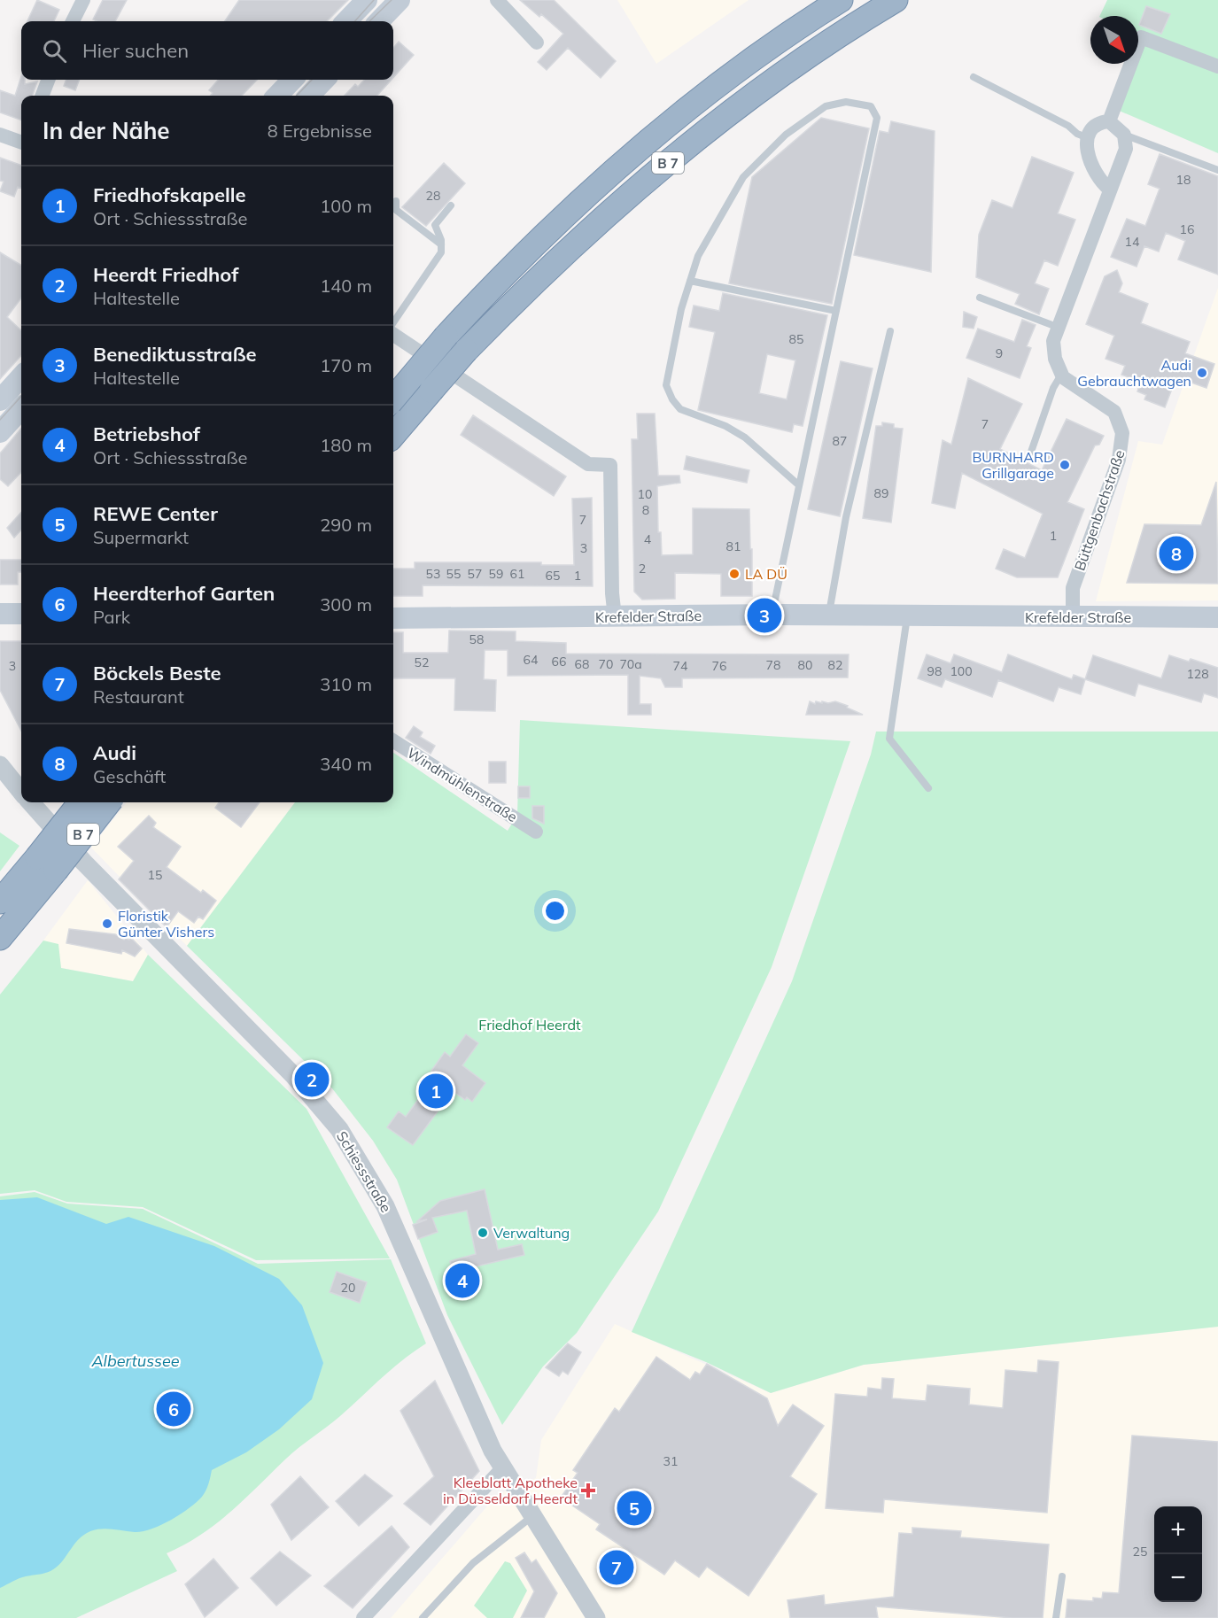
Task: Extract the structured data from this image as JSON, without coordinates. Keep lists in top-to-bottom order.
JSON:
{
  "streets": {
    "highway": ["B 7"],
    "main road": ["Krefelder Straße"],
    "street": ["Büttgenbachstraße", "Windmühlenstraße", "Schiessstraße"]
  },
  "crossings": [
    ["Büttgenbachstraße", "Krefelder Straße"]
  ],
  "water": ["Albertussee"],
  "parks": ["Friedhof Heerdt"],
  "places": {
    "other": [
      "Audi Gebrauchtwagen",
      "BURNHARD Grillgarage",
      "LA DÜ",
      "Floristik Günter Vishers",
      "Verwaltung"
    ],
    "health": ["Kleeblatt Apotheke in Düsseldorf Heerdt"]
  },
  "house_numbers": [
    "18",
    "28",
    "16",
    "14",
    "85",
    "9",
    "7",
    "87",
    "89",
    "10",
    "8",
    "7",
    "1",
    "4",
    "81",
    "3",
    "2",
    "53",
    "55",
    "57",
    "59",
    "61",
    "65",
    "1",
    "58",
    "64",
    "66",
    "52",
    "68",
    "70",
    "70a",
    "78",
    "80",
    "82",
    "3",
    "74",
    "76",
    "98",
    "100",
    "128",
    "15",
    "20",
    "31",
    "25"
  ],
  "north": "bottom right",
  "page": {
    "search": "Hier suchen",
    "heading": ["In der Nähe", "8 Ergebnisse"],
    "list": [
      {
        "mark": "1",
        "name": "Friedhofskapelle",
        "note": "Ort · Schiessstraße",
        "value": "100 m"
      },
      {
        "mark": "2",
        "name": "Heerdt Friedhof",
        "note": "Haltestelle",
        "value": "140 m"
      },
      {
        "mark": "3",
        "name": "Benediktusstraße",
        "note": "Haltestelle",
        "value": "170 m"
      },
      {
        "mark": "4",
        "name": "Betriebshof",
        "note": "Ort · Schiessstraße",
        "value": "180 m"
      },
      {
        "mark": "5",
        "name": "REWE Center",
        "note": "Supermarkt",
        "value": "290 m"
      },
      {
        "mark": "6",
        "name": "Heerdterhof Garten",
        "note": "Park",
        "value": "300 m"
      },
      {
        "mark": "7",
        "name": "Böckels Beste",
        "note": "Restaurant",
        "value": "310 m"
      },
      {
        "mark": "8",
        "name": "Audi",
        "note": "Geschäft",
        "value": "340 m"
      }
    ],
    "pins": [
      "8",
      "3",
      "2",
      "1",
      "4",
      "6",
      "5",
      "7"
    ],
    "map_buttons": ["+", "−"]
  }
}
